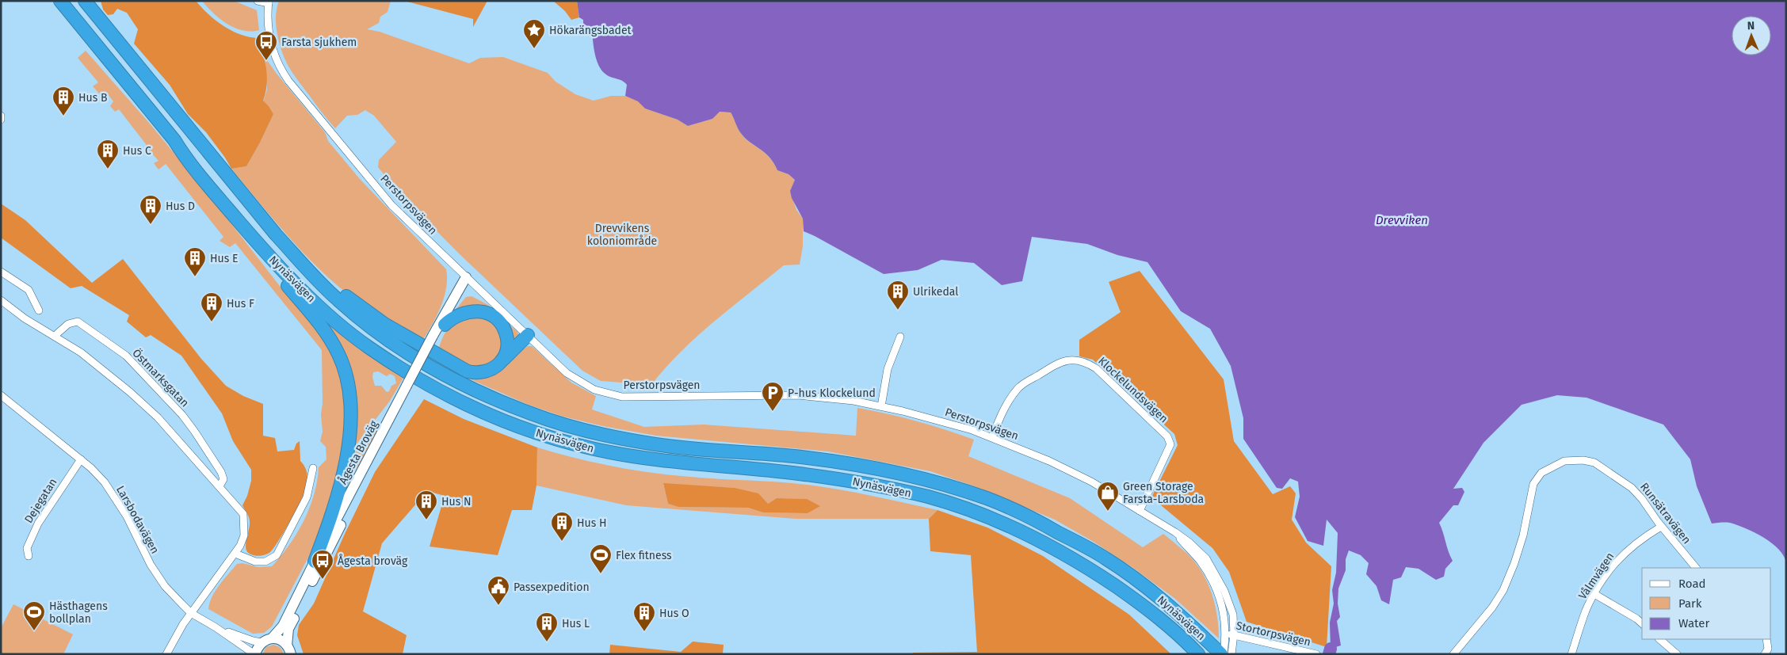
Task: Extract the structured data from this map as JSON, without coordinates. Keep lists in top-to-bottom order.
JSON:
{
  "streets": {
    "highway": ["Nynäsvägen"],
    "main road": ["Ågesta Broväg"],
    "street": [
      "Perstorpsvägen",
      "Östmarksgatan",
      "Klockelundsvägen",
      "Dejegatan",
      "Runsätravägen",
      "Larsbodavägen",
      "Vålmvägen",
      "Stortorpsvägen"
    ]
  },
  "crossings": [
    ["Perstorpsvägen", "Nynäsvägen"],
    ["Perstorpsvägen", "Klockelundsvägen"],
    ["Perstorpsvägen", "Ågesta Broväg"],
    ["Perstorpsvägen", "Stortorpsvägen"],
    ["Ågesta Broväg", "Larsbodavägen"],
    ["Dejegatan", "Larsbodavägen"],
    ["Runsätravägen", "Vålmvägen"]
  ],
  "water": ["Drevviken"],
  "parks": ["Drevvikens koloniområde"],
  "places": {
    "place": ["Hökarängsbadet"],
    "bus stop": ["Farsta sjukhem", "Ågesta broväg"],
    "building": [
      "Hus B",
      "Hus C",
      "Hus D",
      "Hus E",
      "Ulrikedal",
      "Hus F",
      "Hus N",
      "Hus H",
      "Hus O",
      "Hus L"
    ],
    "parking": ["P-hus Klockelund"],
    "shop": ["Green Storage Farsta-Larsboda"],
    "sports": ["Flex fitness", "Hästhagens bollplan"],
    "public building": ["Passexpedition"]
  },
  "legend": ["Road", "Park", "Water"],
  "north": "top"
}
